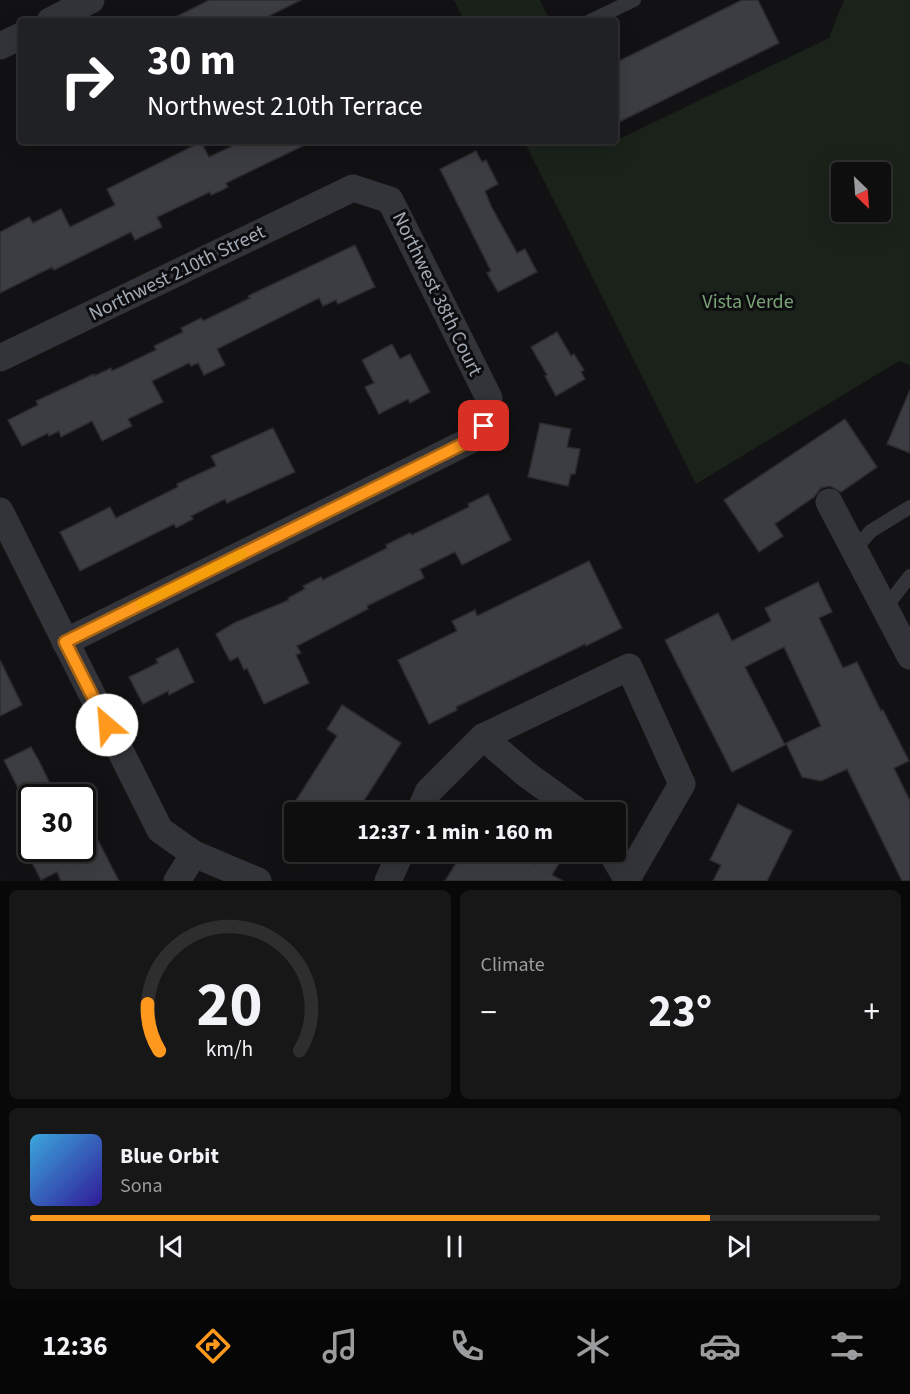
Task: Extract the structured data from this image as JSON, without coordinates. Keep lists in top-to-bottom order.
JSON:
{
  "streets": {
    "street": ["Northwest 210th Street", "Northwest 38th Court"]
  },
  "crossings": [
    ["Northwest 210th Street", "Northwest 38th Court"]
  ],
  "parks": ["Vista Verde"],
  "north": "bottom right",
  "page": {
    "turn": ["30 m", "Northwest 210th Terrace"],
    "limit": "30",
    "trip": "12:37 · 1 min · 160 m",
    "tile": "Climate",
    "heat": ["−", "23°", "+"],
    "song": ["Blue Orbit", "Sona"],
    "tabs": "12:36",
    "gauge": ["20", "km/h"]
  }
}
